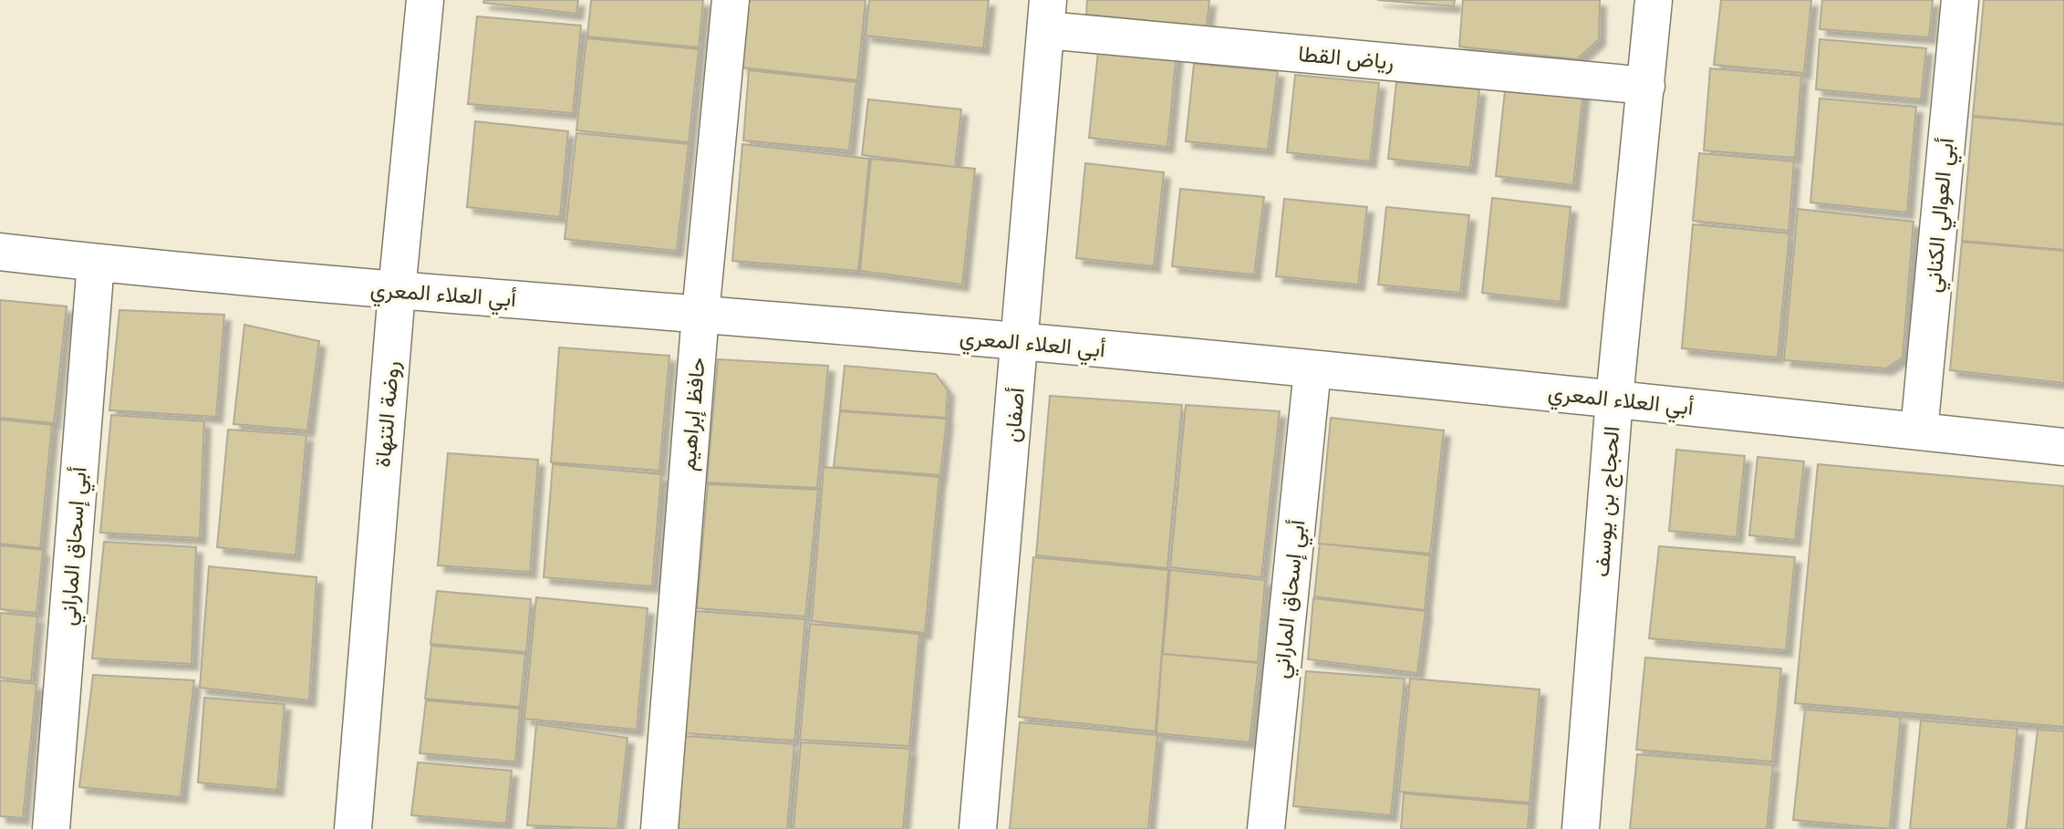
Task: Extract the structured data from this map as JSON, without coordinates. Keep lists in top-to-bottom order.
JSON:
{
  "streets": {
    "street": [
      "رياض القطا",
      "أبي العوالي الكناني",
      "أبي العلاء المعري",
      "روضة التنهاة",
      "حافظ إبراهيم",
      "أصفان",
      "الحجاج بن يوسف",
      "أبي إسحاق الماراني"
    ]
  },
  "crossings": [
    ["رياض القطا", "أصفان"],
    ["رياض القطا", "الحجاج بن يوسف"],
    ["أبي العوالي الكناني", "أبي العلاء المعري"],
    ["أبي العلاء المعري", "روضة التنهاة"],
    ["أبي العلاء المعري", "حافظ إبراهيم"],
    ["أبي العلاء المعري", "أصفان"],
    ["أبي العلاء المعري", "الحجاج بن يوسف"],
    ["أبي العلاء المعري", "أبي إسحاق الماراني"]
  ]
}
